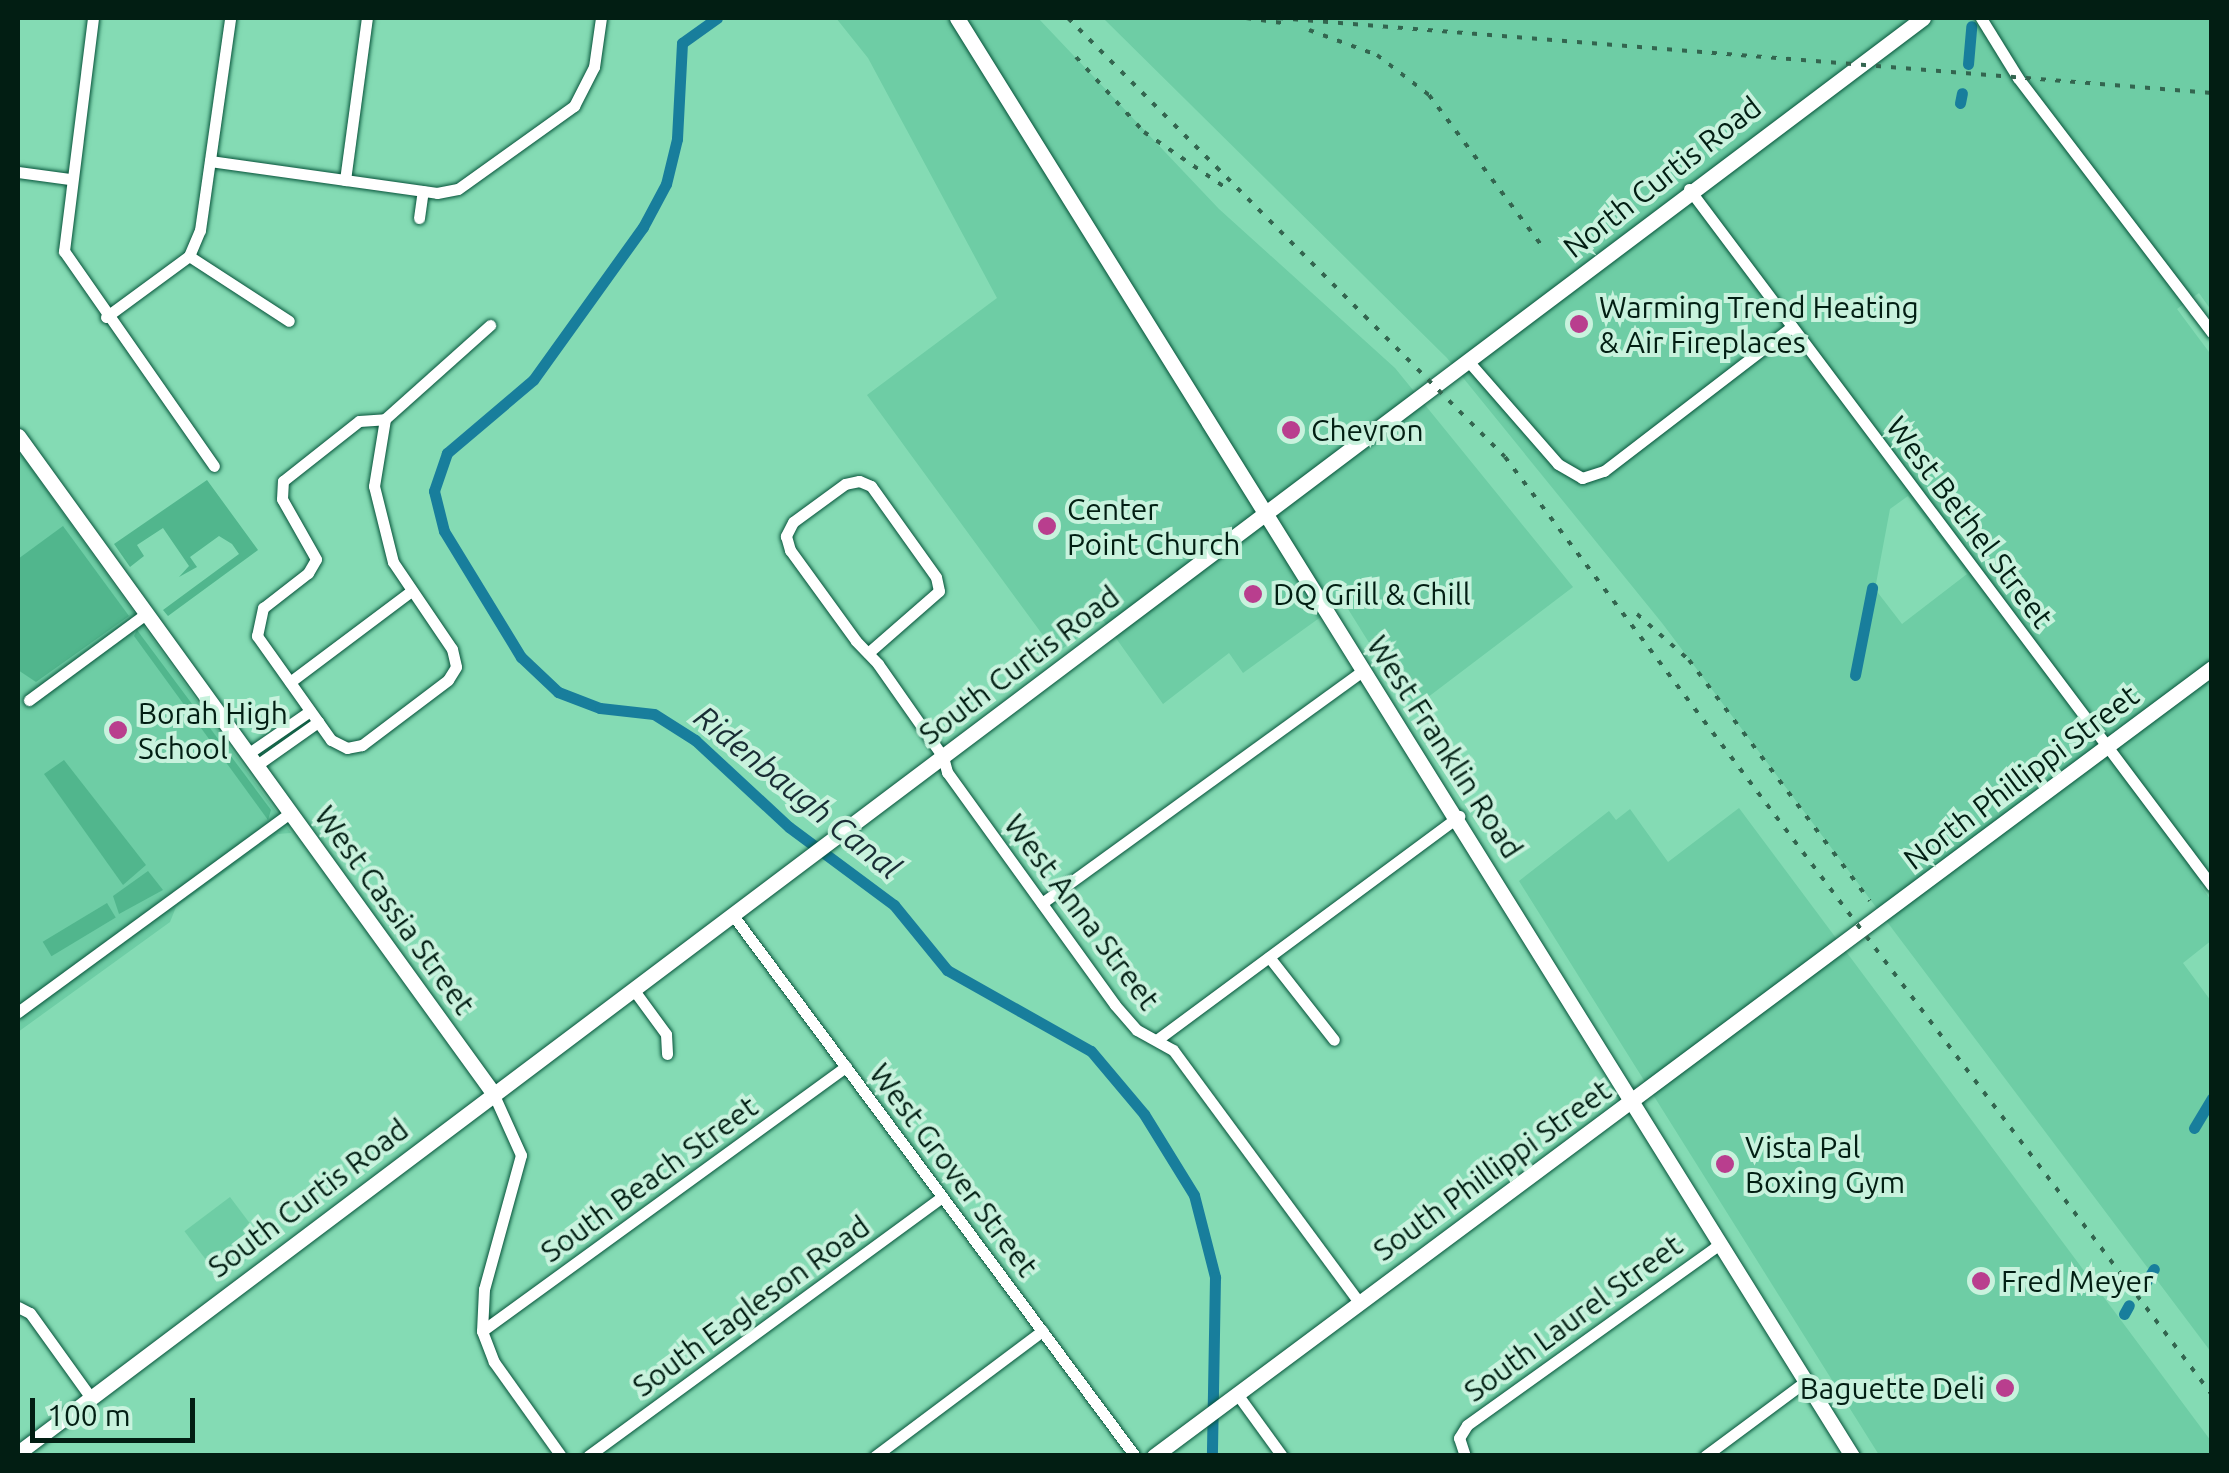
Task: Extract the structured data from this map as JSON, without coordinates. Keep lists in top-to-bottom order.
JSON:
{
  "streets": {
    "street": [
      "North Curtis Road",
      "West Bethel Street",
      "South Curtis Road",
      "West Franklin Road",
      "North Phillippi Street",
      "West Cassia Street",
      "West Anna Street",
      "West Grover Street",
      "South Phillippi Street",
      "South Beach Street",
      "South Eagleson Road",
      "South Laurel Street"
    ]
  },
  "crossings": [
    ["North Curtis Road", "West Bethel Street"],
    ["North Curtis Road", "South Curtis Road"],
    ["West Bethel Street", "North Phillippi Street"],
    ["South Curtis Road", "West Franklin Road"],
    ["South Curtis Road", "West Cassia Street"],
    ["South Curtis Road", "West Anna Street"],
    ["South Curtis Road", "West Grover Street"],
    ["West Franklin Road", "South Phillippi Street"],
    ["West Franklin Road", "South Laurel Street"],
    ["North Phillippi Street", "South Phillippi Street"],
    ["West Cassia Street", "South Beach Street"],
    ["West Anna Street", "South Phillippi Street"],
    ["West Grover Street", "South Beach Street"],
    ["West Grover Street", "South Eagleson Road"]
  ],
  "water": ["Ridenbaugh Canal"],
  "places": [
    "Warming Trend Heating & Air Fireplaces",
    "Chevron",
    "Center Point Church",
    "DQ Grill & Chill",
    "Borah High School",
    "Vista Pal Boxing Gym",
    "Fred Meyer",
    "Baguette Deli"
  ],
  "scale_bar": "100 m"
}
